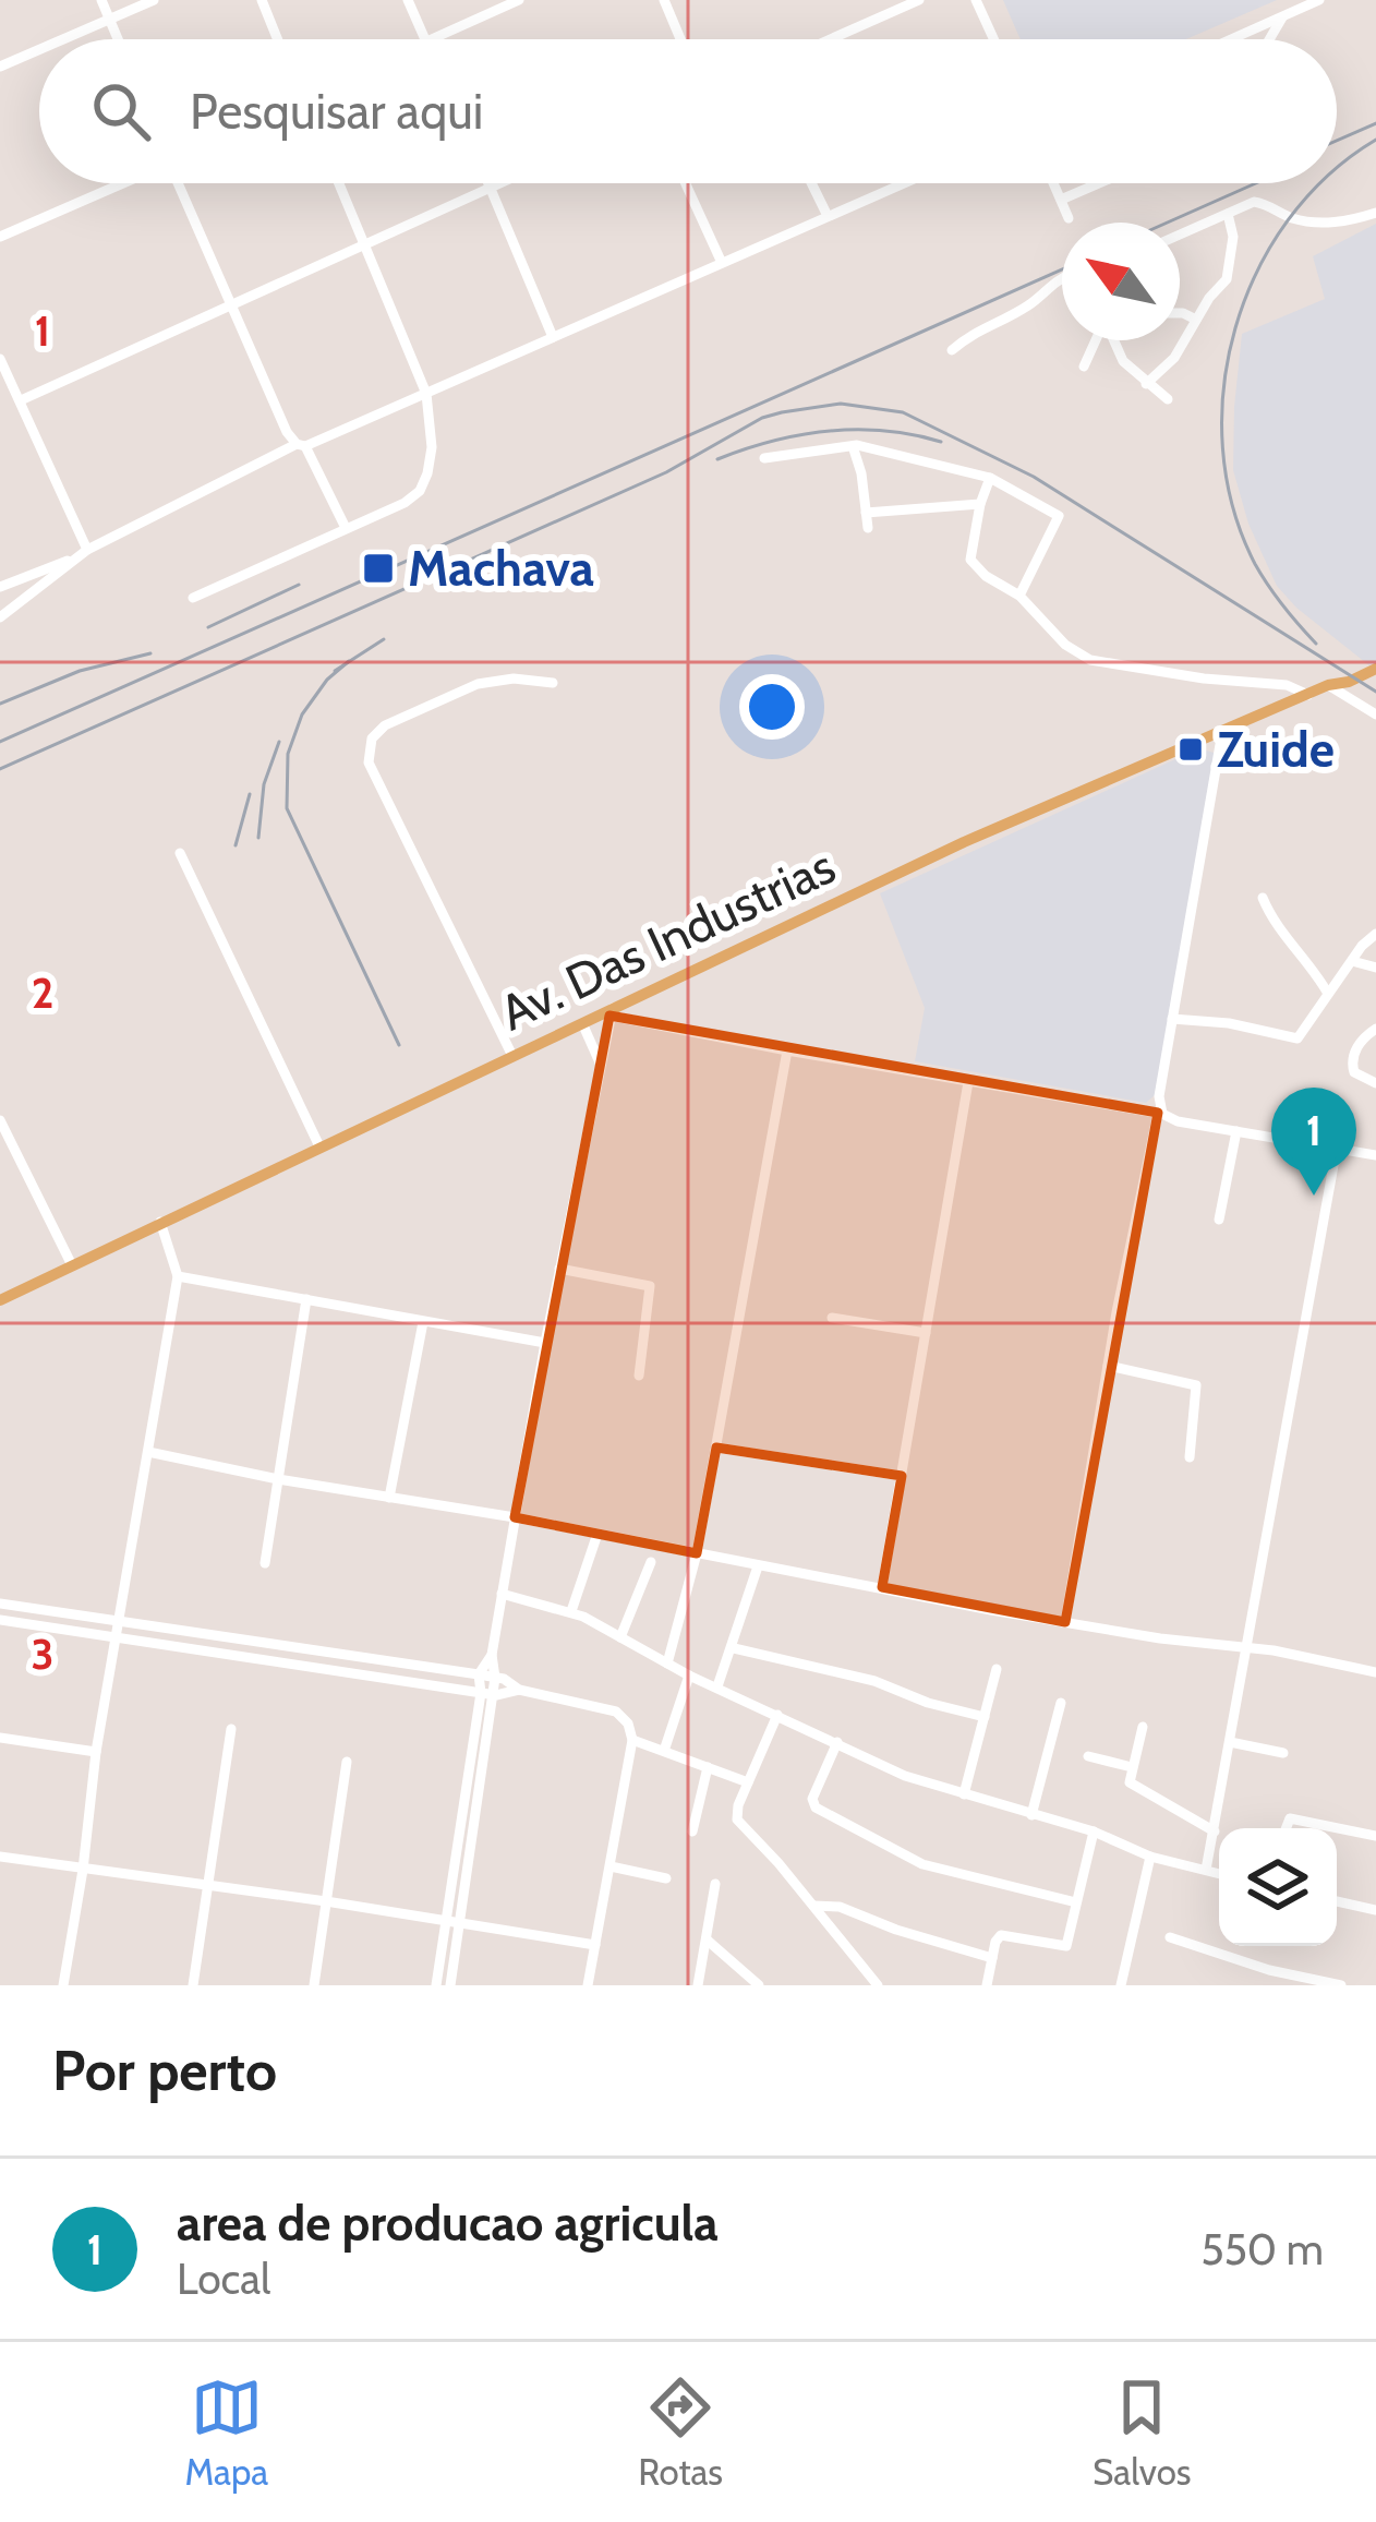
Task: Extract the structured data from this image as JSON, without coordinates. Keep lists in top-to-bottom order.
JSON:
{
  "streets": {
    "main road": ["Av. Das Industrias"]
  },
  "places": {
    "transit": ["Machava", "Zuide"]
  },
  "north": "top left",
  "page": {
    "search": "Pesquisar aqui",
    "pins": "1",
    "heading": "Por perto",
    "list": [
      {
        "mark": "1",
        "name": "area de producao agricula",
        "note": "Local",
        "value": "550 m"
      }
    ],
    "nav": ["Mapa", "Rotas", "Salvos"]
  },
  "grid": {
    "rows": ["1", "2", "3"]
  }
}
